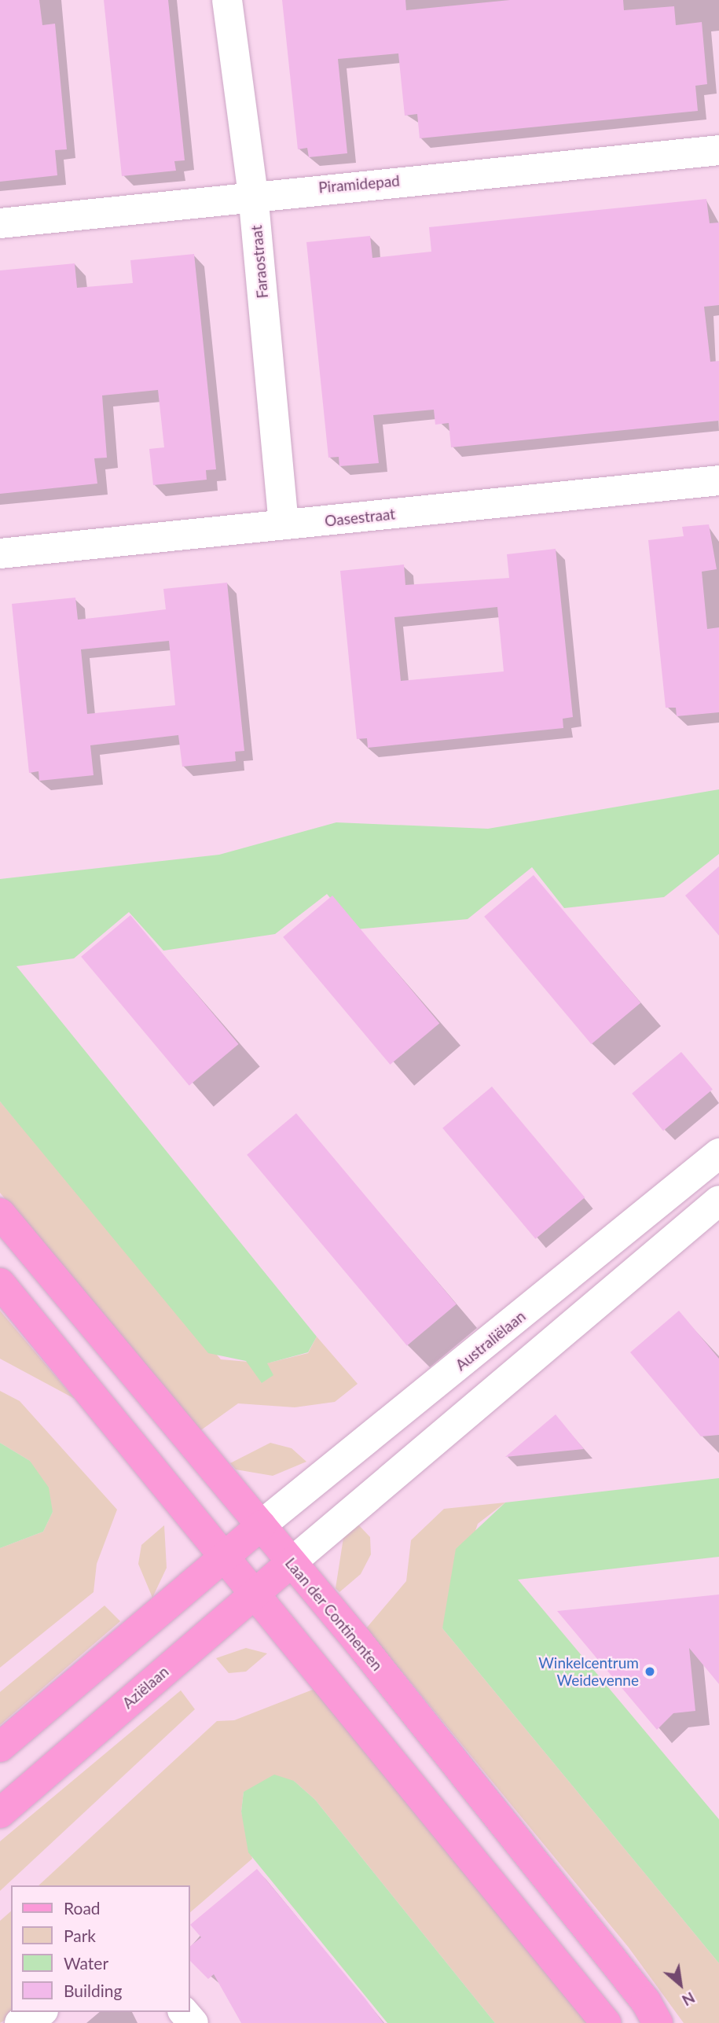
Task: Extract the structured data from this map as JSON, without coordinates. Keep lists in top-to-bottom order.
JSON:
{
  "streets": {
    "main road": ["Laan der Continenten", "Aziëlaan"],
    "street": [
      "Piramidepad",
      "Faraostraat",
      "Oasestraat",
      "Australiëlaan"
    ]
  },
  "crossings": [
    ["Piramidepad", "Faraostraat"],
    ["Faraostraat", "Oasestraat"],
    ["Australiëlaan", "Laan der Continenten"],
    ["Laan der Continenten", "Aziëlaan"]
  ],
  "places": ["Winkelcentrum Weidevenne"],
  "legend": [
    "Road",
    "Park",
    "Water",
    "Building"
  ],
  "north": "bottom right"
}
